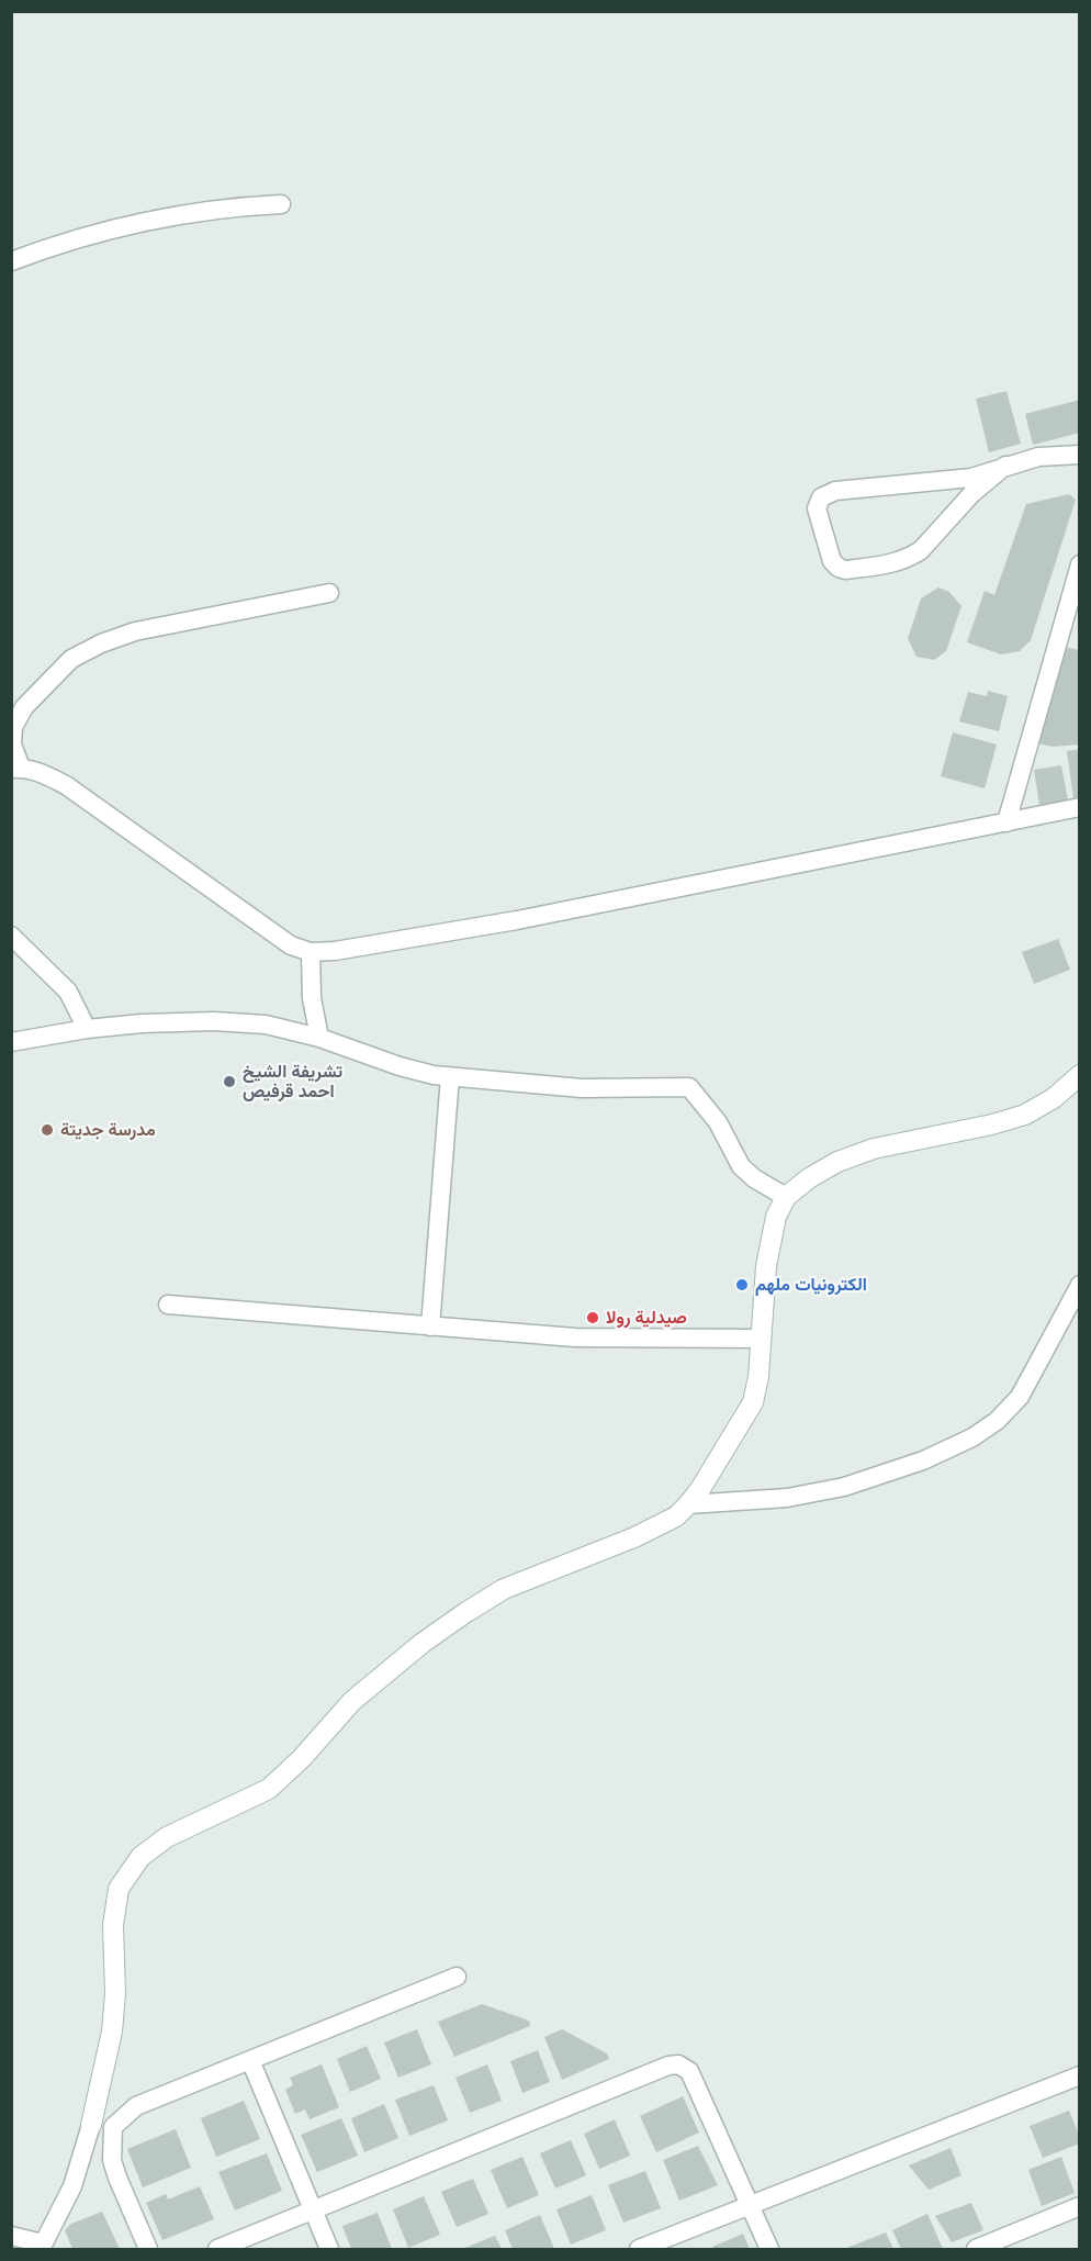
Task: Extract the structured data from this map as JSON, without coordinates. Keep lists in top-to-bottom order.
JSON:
{
  "places": [
    "تشريفة الشيخ احمد قرفيص",
    "مدرسة جديتة",
    "الكترونيات ملهم",
    "صيدلية رولا"
  ]
}
